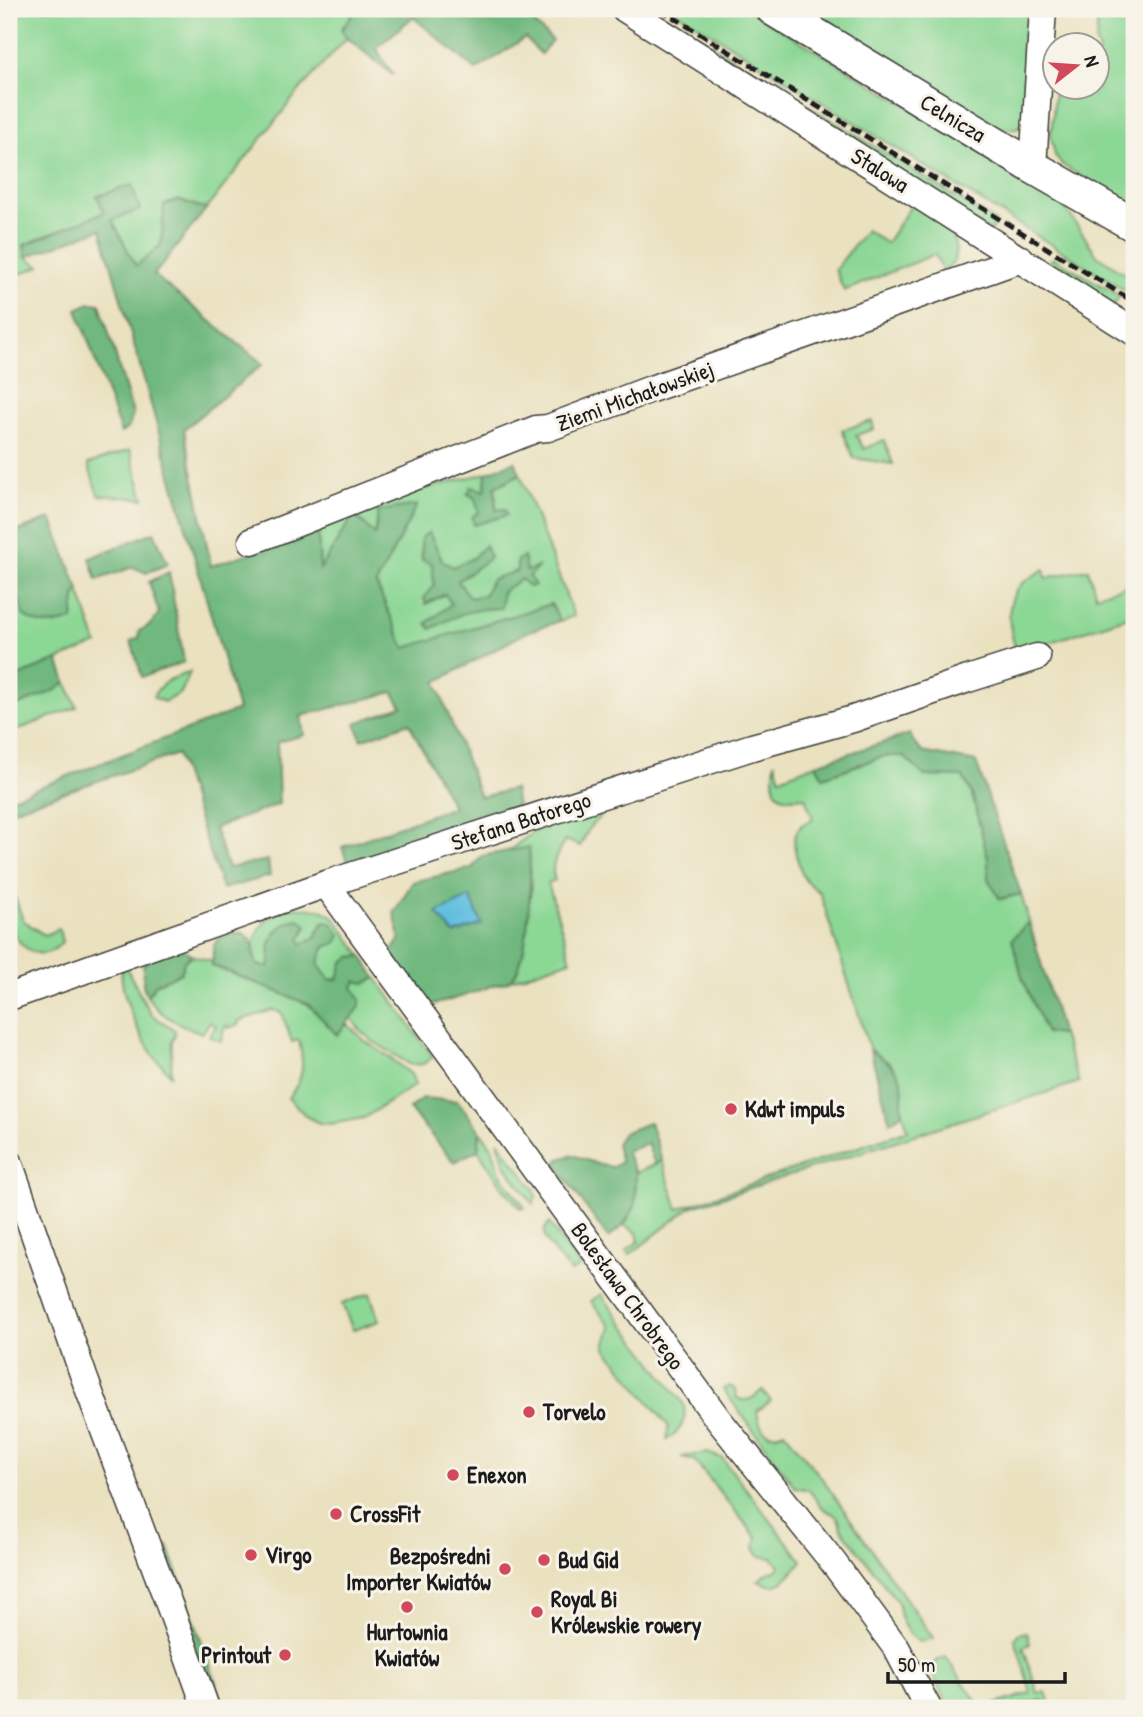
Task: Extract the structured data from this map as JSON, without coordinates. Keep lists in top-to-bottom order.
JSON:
{
  "streets": {
    "street": [
      "Celnicza",
      "Stalowa",
      "Ziemi Michałowskiej",
      "Stefana Batorego",
      "Bolesława Chrobrego"
    ]
  },
  "crossings": [
    ["Stalowa", "Ziemi Michałowskiej"],
    ["Stefana Batorego", "Bolesława Chrobrego"]
  ],
  "places": [
    "Kdwt impuls",
    "Torvelo",
    "Enexon",
    "CrossFit",
    "Virgo",
    "Bud Gid",
    "Bezpośredni Importer Kwiatów",
    "Hurtownia Kwiatów",
    "Royal Bi Królewskie rowery",
    "Printout"
  ],
  "scale_bar": "50 m",
  "north": "right"
}
